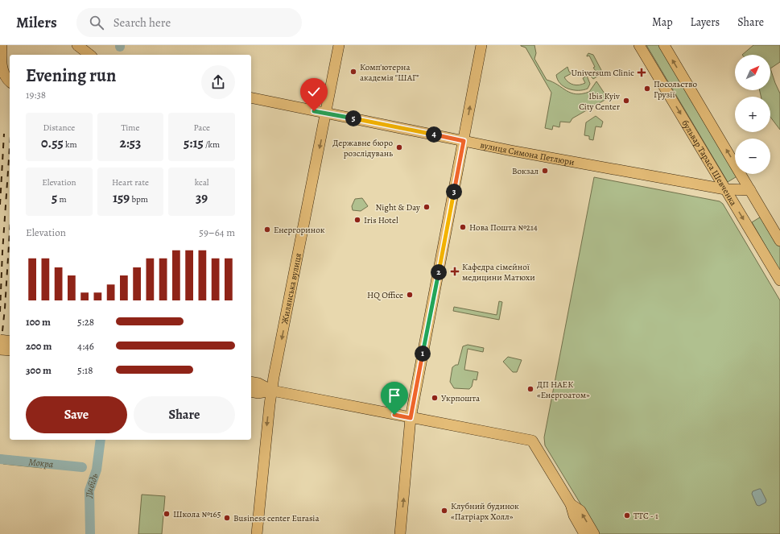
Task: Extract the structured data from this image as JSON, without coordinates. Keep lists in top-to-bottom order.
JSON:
{
  "streets": {
    "main road": ["вулиця Симона Петлюри", "бульвар Тараса Шевченка", "Жилянська вулиця"]
  },
  "crossings": [
    ["вулиця Симона Петлюри", "бульвар Тараса Шевченка"],
    ["вулиця Симона Петлюри", "Жилянська вулиця"]
  ],
  "one_way": ["Жилянська вулиця"],
  "water": ["Мокра", "Либідь"],
  "places": {
    "other": [
      "Комп'ютерна академія \"ШАГ\"",
      "Посольство Грузії",
      "Ibis Kyiv City Center",
      "Державне бюро розслідувань",
      "Вокзал",
      "Night & Day",
      "Iris Hotel",
      "Нова Пошта №214",
      "Енергоринок",
      "HQ Office",
      "ДП НАЕК «Енергоатом»",
      "Укрпошта",
      "Клубний будинок «Патріарх Холл»",
      "Школа №165",
      "ТТС - 1",
      "Business center Eurasia"
    ],
    "health": ["Universum Clinic", "Кафедра сімейної медицини Матюхи"]
  },
  "north": "top right",
  "page": {
    "header": "Milers",
    "search": "Search here",
    "nav": ["Map", "Layers", "Share"],
    "map_buttons": ["+", "−"],
    "heading": ["Evening run", "19:38"],
    "stats": [
      ["Distance", "0.55 km"],
      ["Time", "2:53"],
      ["Pace", "5:15 /km"],
      ["Elevation", "5 m"],
      ["Heart rate", "159 bpm"],
      ["kcal", "39"]
    ],
    "pins": [
      "5",
      "4",
      "3",
      "2",
      "1"
    ],
    "chart": ["Elevation", "59–64 m"],
    "list": [
      {
        "name": "100 m",
        "note": "5:28"
      },
      {
        "name": "200 m",
        "note": "4:46"
      },
      {
        "name": "300 m",
        "note": "5:18"
      }
    ],
    "buttons": ["Save", "Share"]
  }
}
